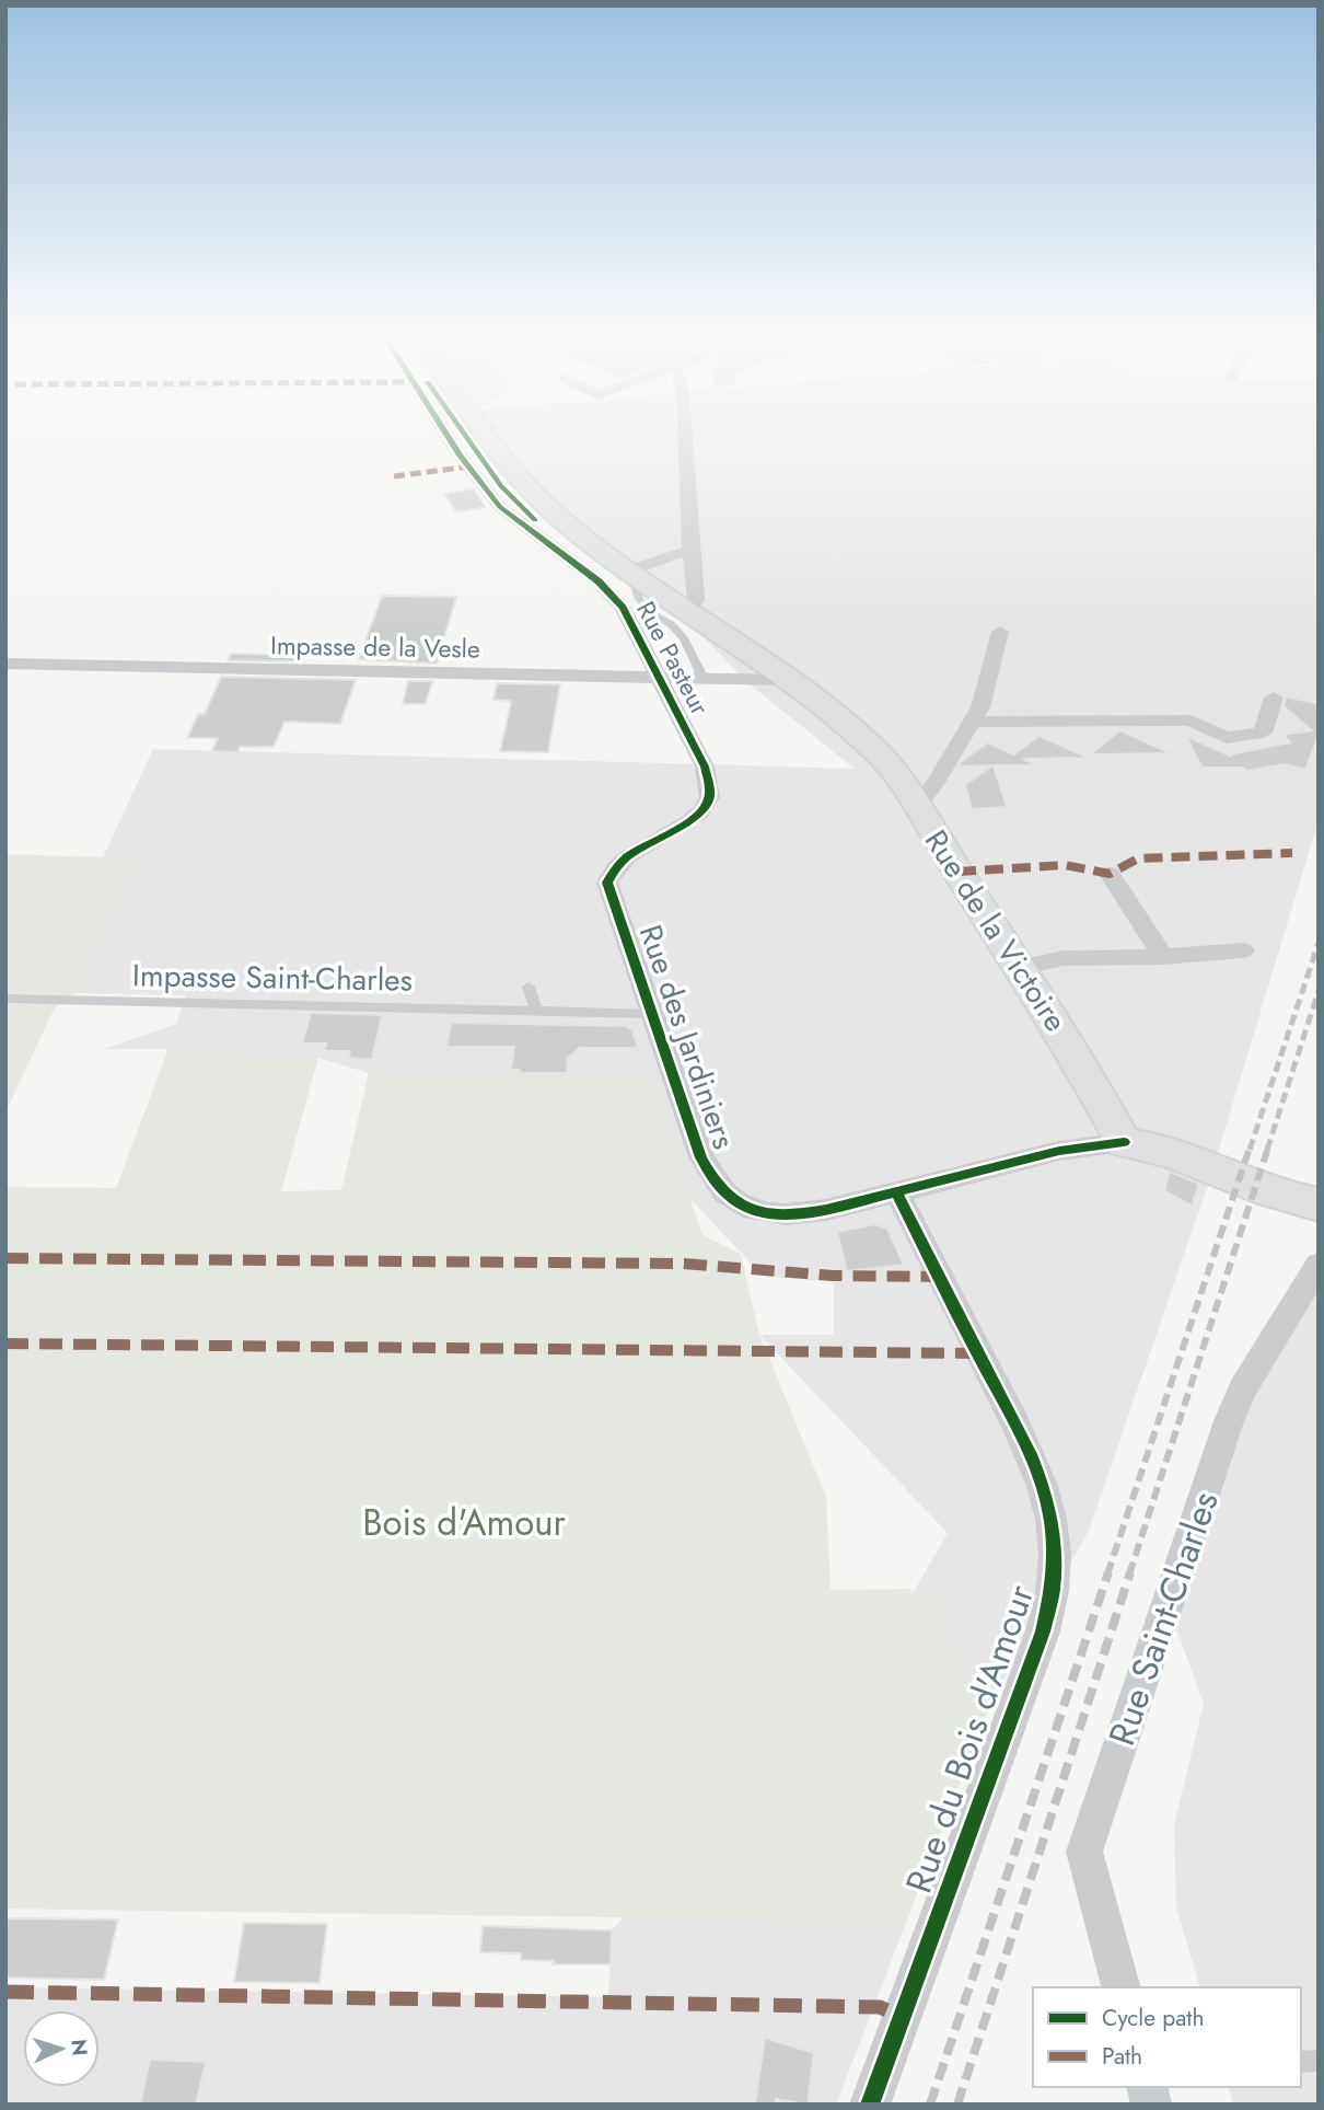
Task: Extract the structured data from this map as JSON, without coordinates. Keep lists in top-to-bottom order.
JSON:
{
  "streets": {
    "street": [
      "Impasse de la Vesle",
      "Rue Pasteur",
      "Rue de la Victoire",
      "Rue des Jardiniers",
      "Rue Saint-Charles",
      "Rue du Bois d'Amour"
    ],
    "lane": ["Impasse Saint-Charles"]
  },
  "crossings": [
    ["Impasse de la Vesle", "Rue Pasteur"],
    ["Impasse de la Vesle", "Rue de la Victoire"],
    ["Rue Pasteur", "Rue des Jardiniers"],
    ["Impasse Saint-Charles", "Rue des Jardiniers"],
    ["Rue des Jardiniers", "Rue du Bois d'Amour"]
  ],
  "parks": ["Bois d'Amour"],
  "legend": ["Cycle path", "Path"],
  "north": "right"
}
